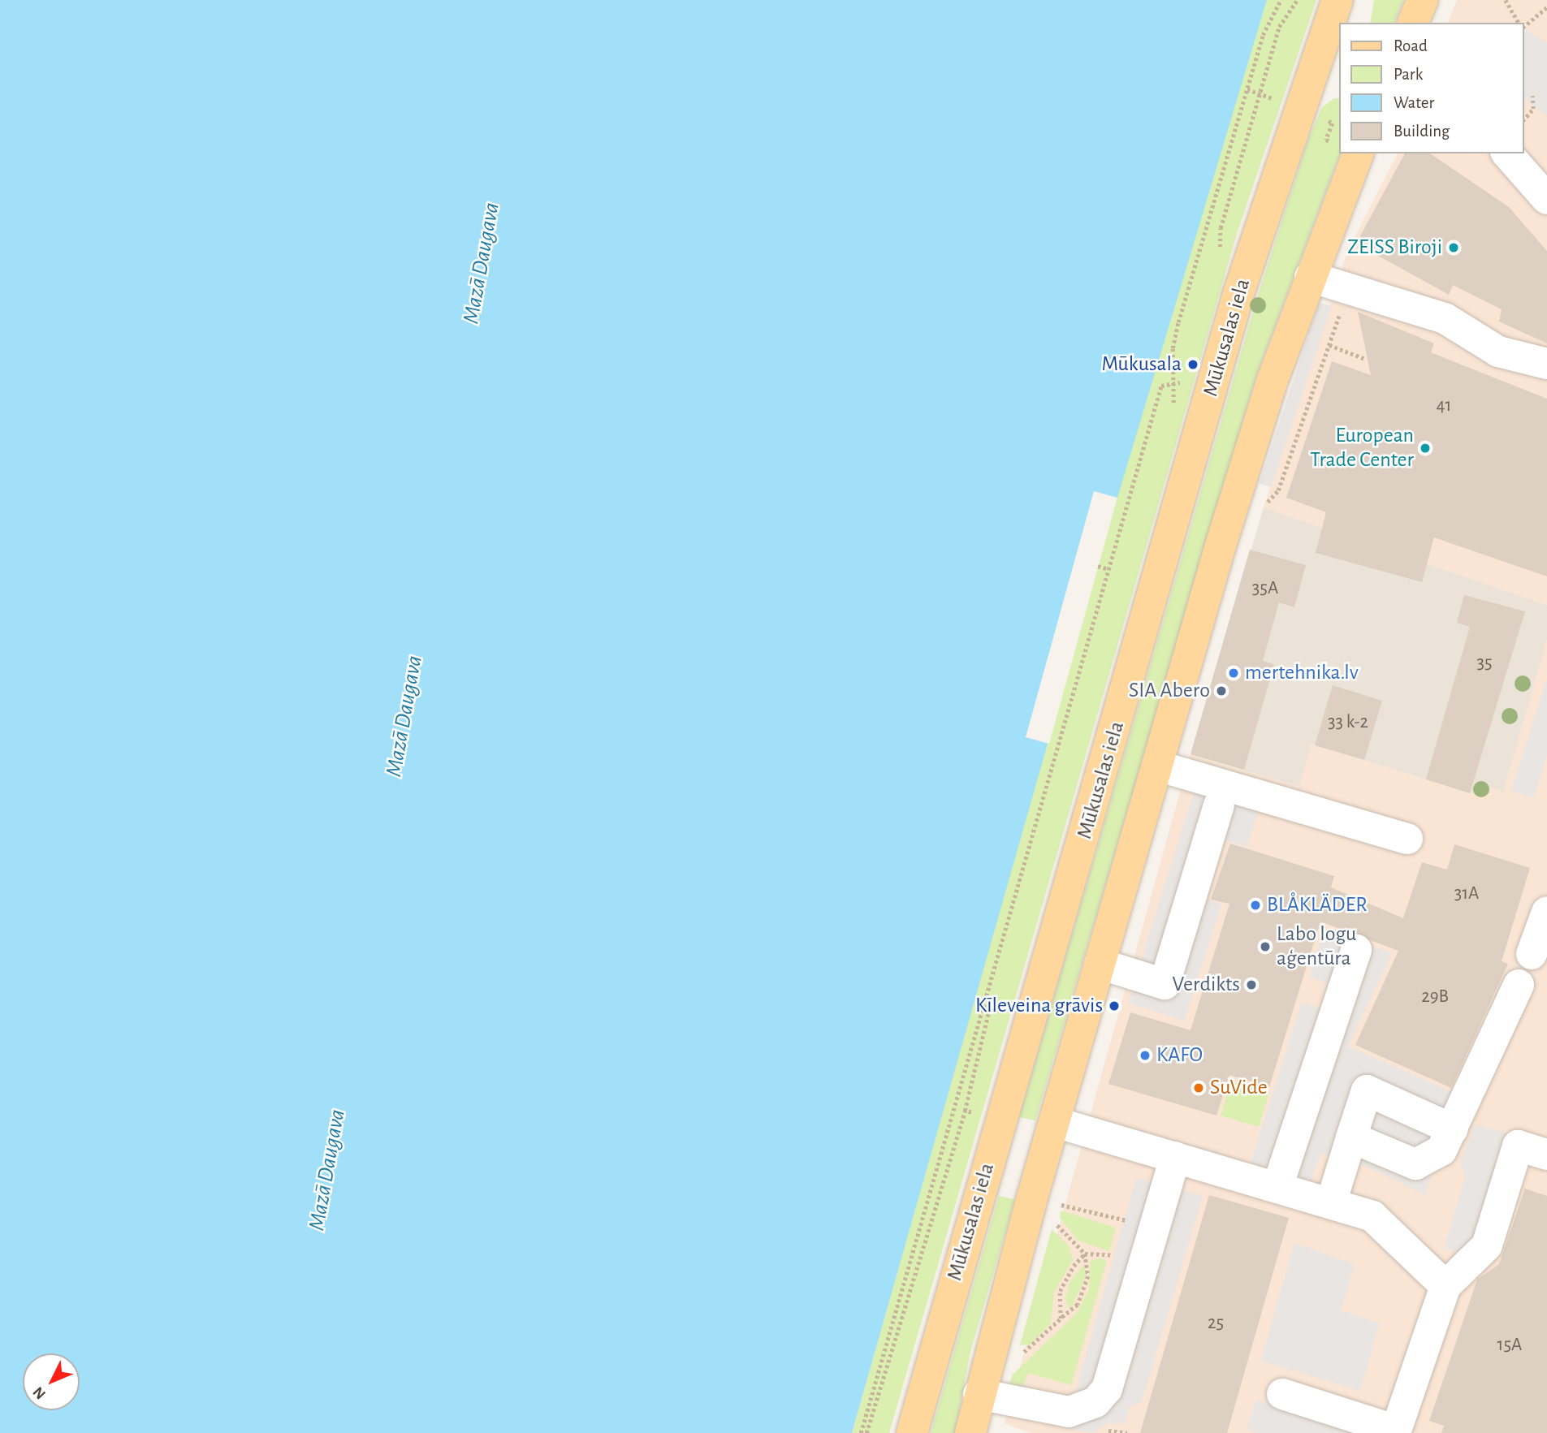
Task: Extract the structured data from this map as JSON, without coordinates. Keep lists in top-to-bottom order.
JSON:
{
  "streets": {
    "main road": ["Mūkusalas iela"]
  },
  "water": ["Mazā Daugava"],
  "places": [
    "ZEISS Biroji",
    "Mūkusala",
    "European Trade Center",
    "mertehnika.lv",
    "SIA Abero",
    "BLÅKLÄDER",
    "Labo logu aģentūra",
    "Verdikts",
    "Kīleveina grāvis",
    "KAFO",
    "SuVide"
  ],
  "house_numbers": [
    "41",
    "35A",
    "35",
    "33 k-2",
    "31A",
    "29B",
    "25",
    "15A"
  ],
  "legend": [
    "Road",
    "Park",
    "Water",
    "Building"
  ],
  "north": "bottom left"
}
